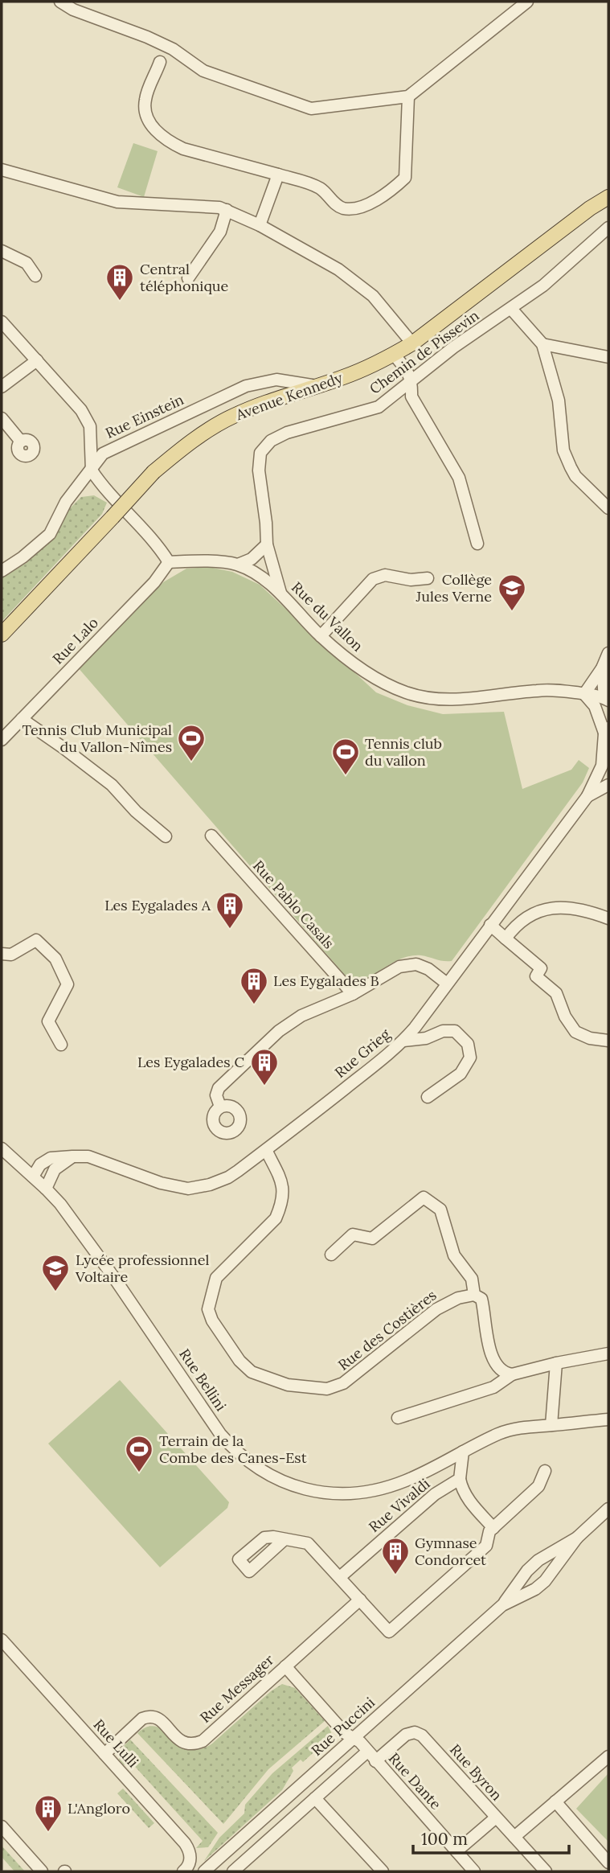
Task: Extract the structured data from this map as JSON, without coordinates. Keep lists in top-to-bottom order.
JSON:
{
  "streets": {
    "main road": ["Avenue Kennedy"],
    "street": [
      "Chemin de Pissevin",
      "Rue Einstein",
      "Rue du Vallon",
      "Rue Lalo",
      "Rue Pablo Casals",
      "Rue Grieg",
      "Rue des Costières",
      "Rue Bellini",
      "Rue Vivaldi",
      "Rue Messager",
      "Rue Puccini",
      "Rue Lulli",
      "Rue Byron",
      "Rue Dante"
    ]
  },
  "crossings": [
    ["Chemin de Pissevin", "Rue du Vallon"],
    ["Avenue Kennedy", "Rue Einstein"],
    ["Rue du Vallon", "Rue Lalo"],
    ["Rue Grieg", "Rue des Costières"],
    ["Rue Grieg", "Rue Bellini"],
    ["Rue Messager", "Rue Lulli"],
    ["Rue Messager", "Rue Dante"],
    ["Rue Puccini", "Rue Dante"],
    ["Rue Byron", "Rue Dante"]
  ],
  "places": {
    "building": [
      "Central téléphonique",
      "Les Eygalades A",
      "Les Eygalades B",
      "Les Eygalades C",
      "Gymnase Condorcet",
      "L'Angloro"
    ],
    "school or university": ["Collège Jules Verne", "Lycée professionnel Voltaire"],
    "sports": ["Tennis Club Municipal du Vallon-Nîmes", "Tennis club du vallon", "Terrain de la Combe des Canes-Est"]
  },
  "scale_bar": "100 m"
}
